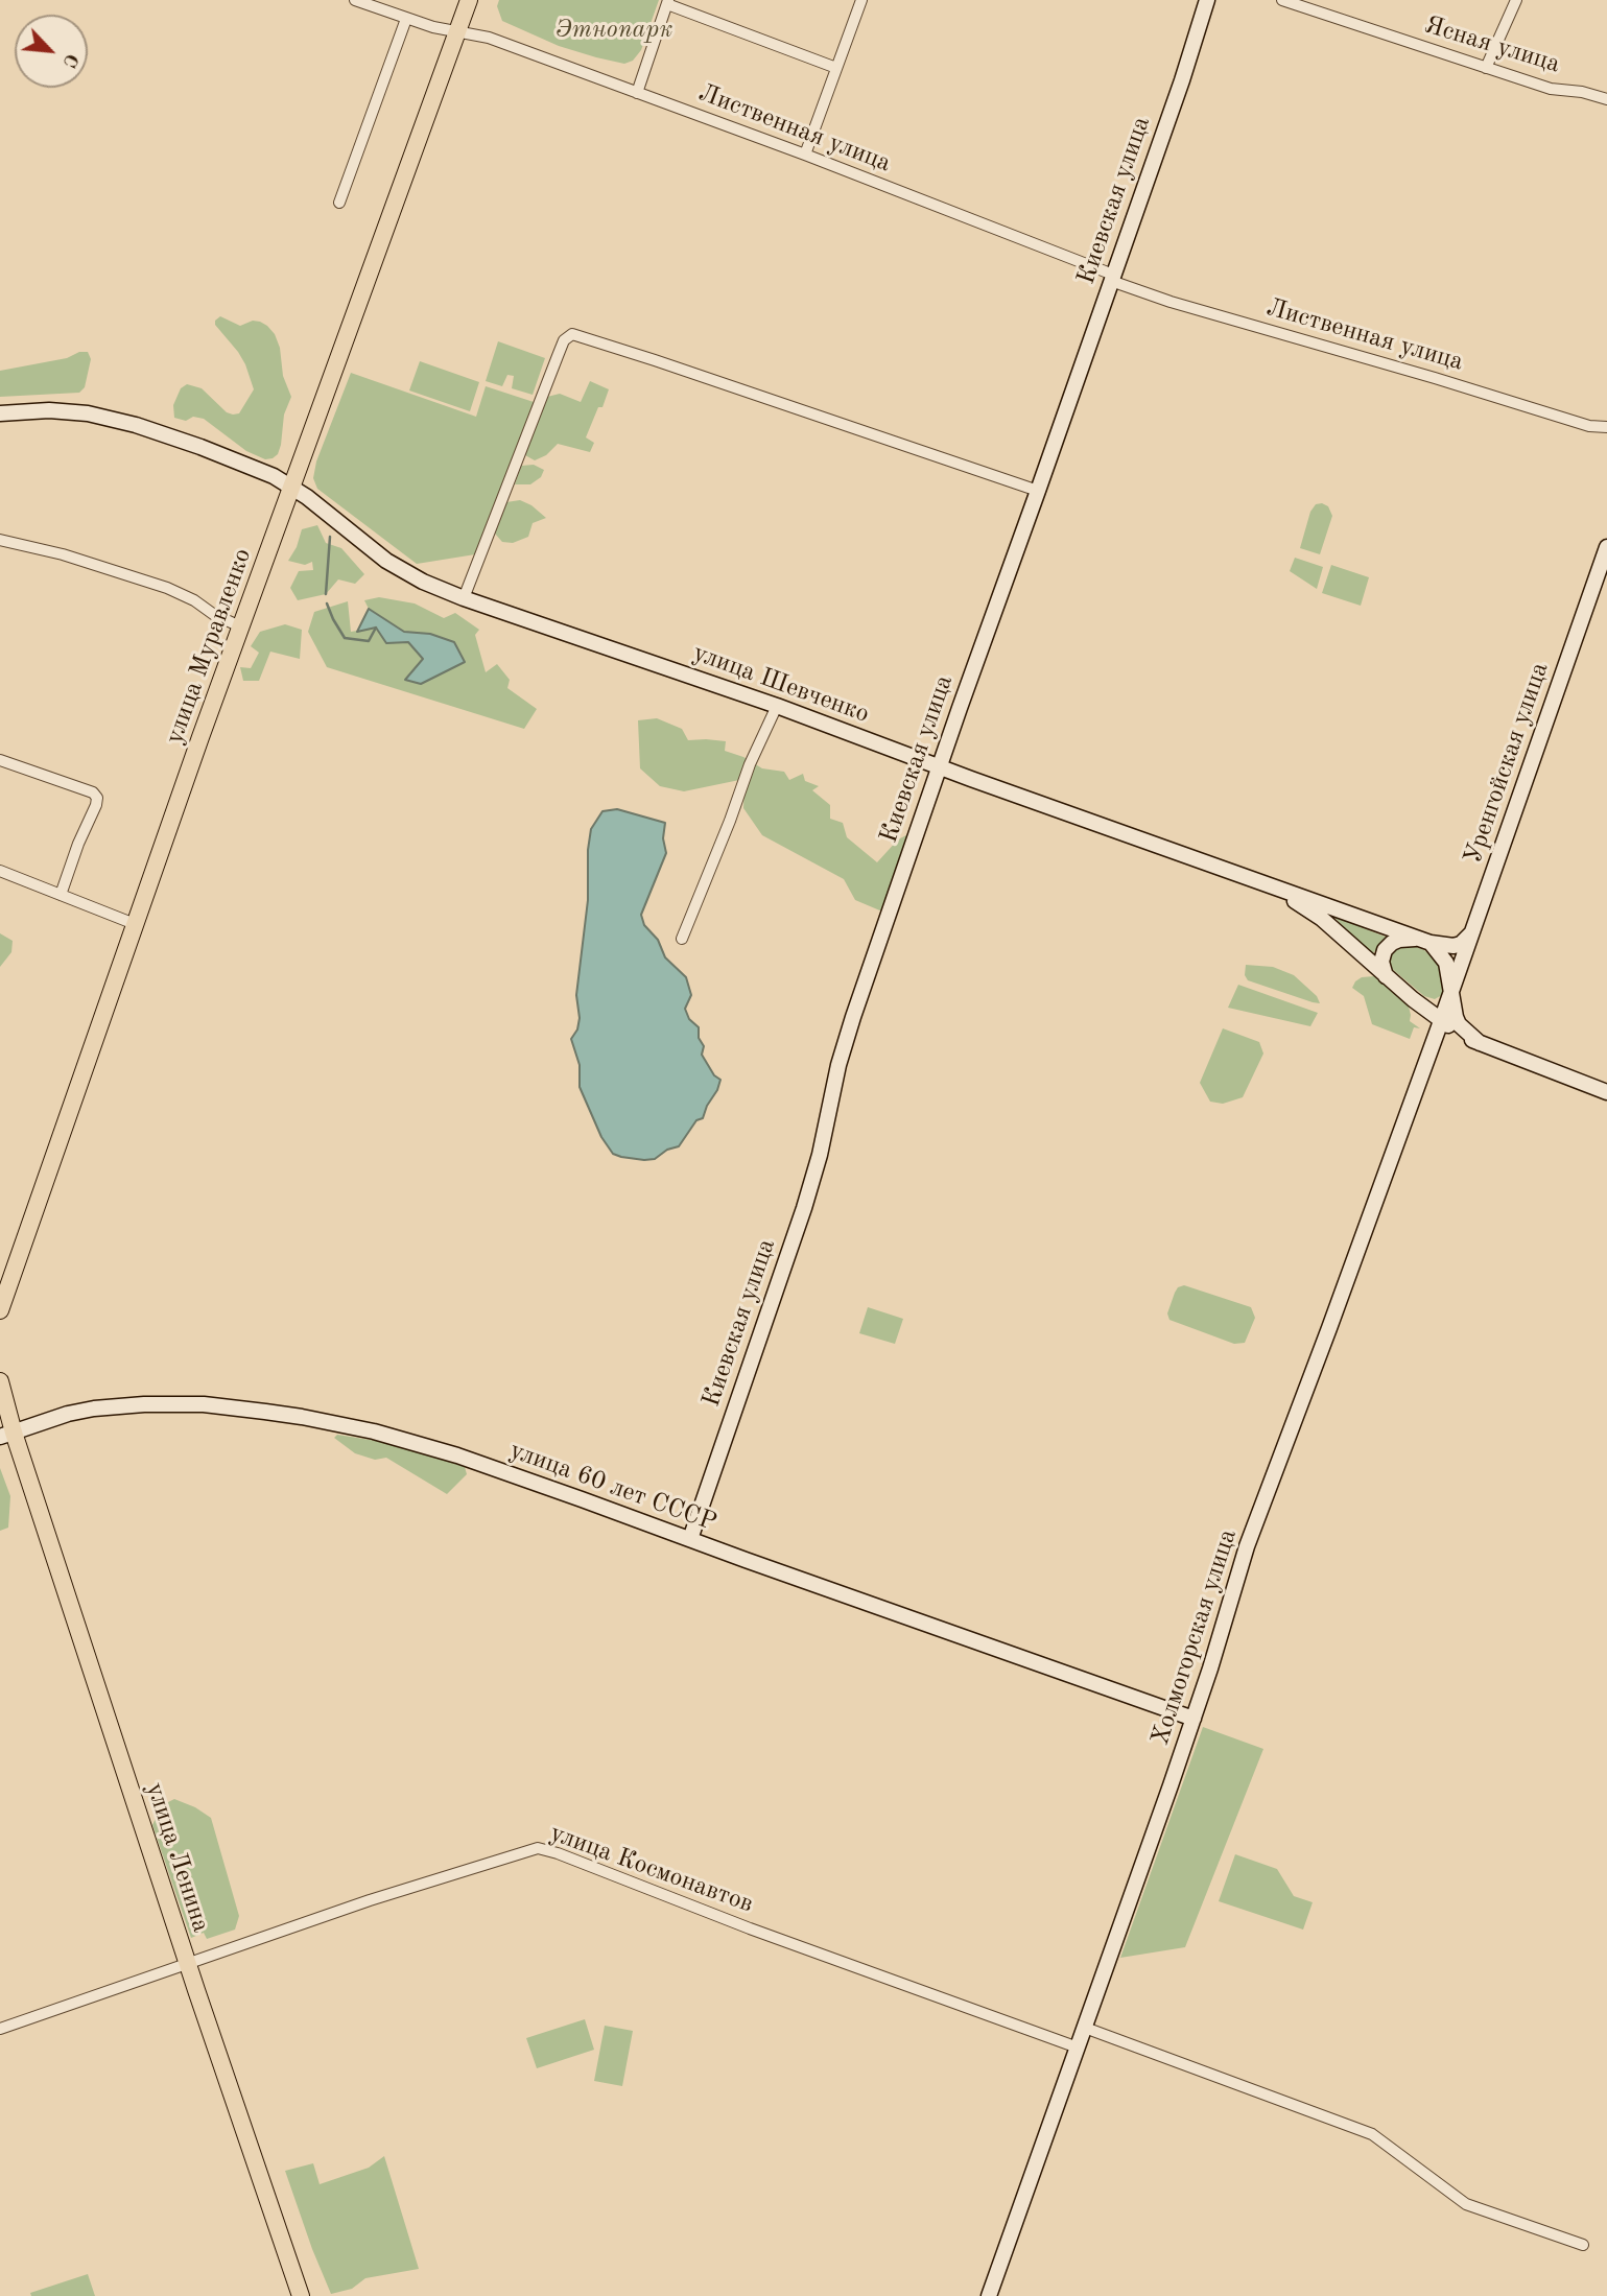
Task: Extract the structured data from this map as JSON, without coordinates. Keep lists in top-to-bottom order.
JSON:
{
  "streets": {
    "main road": ["улица Муравленко", "улица Ленина"],
    "street": [
      "Ясная улица",
      "Лиственная улица",
      "Киевская улица",
      "улица Шевченко",
      "Уренгойская улица",
      "улица 60 лет СССР",
      "Холмогорская улица",
      "улица Космонавтов"
    ]
  },
  "crossings": [
    ["Лиственная улица", "Киевская улица"],
    ["Лиственная улица", "улица Муравленко"],
    ["Киевская улица", "улица Шевченко"],
    ["Киевская улица", "улица 60 лет СССР"],
    ["улица Муравленко", "улица Шевченко"],
    ["Уренгойская улица", "Холмогорская улица"],
    ["улица 60 лет СССР", "Холмогорская улица"],
    ["улица 60 лет СССР", "улица Ленина"],
    ["Холмогорская улица", "улица Космонавтов"],
    ["улица Ленина", "улица Космонавтов"]
  ],
  "parks": ["Этнопарк"],
  "north": "bottom right"
}
